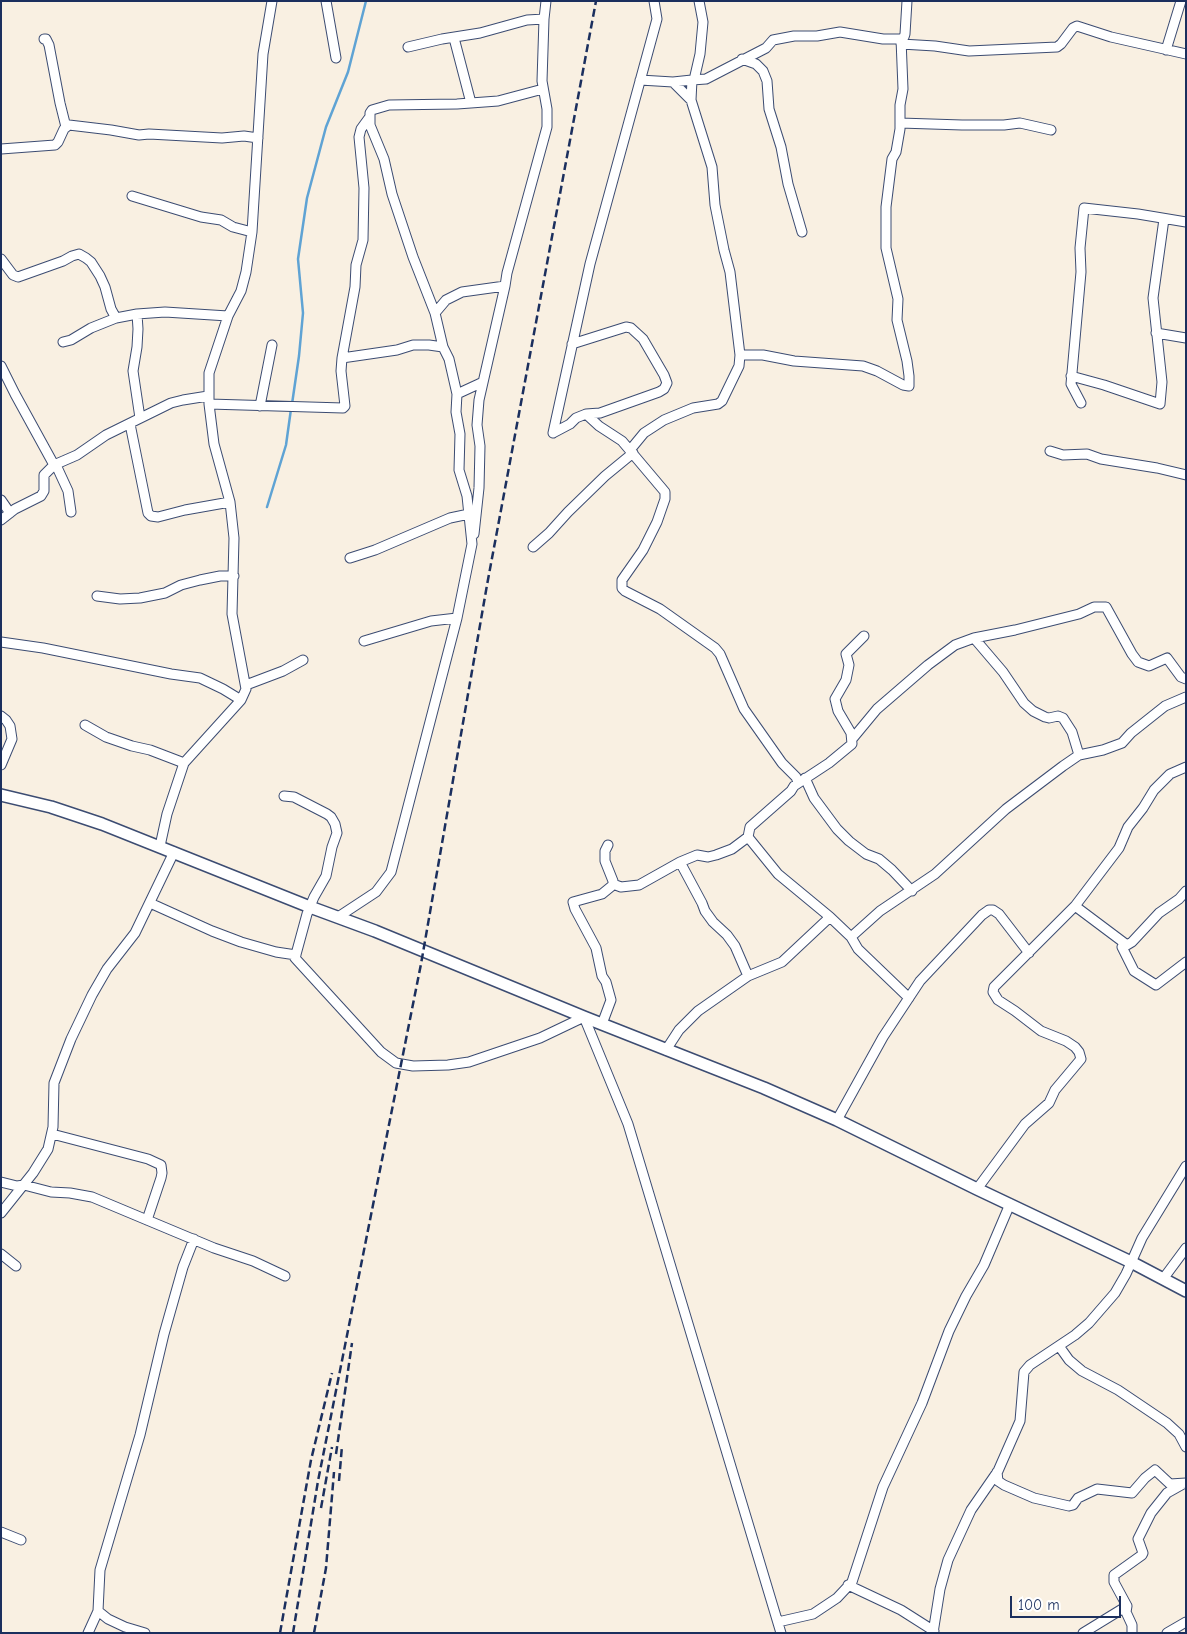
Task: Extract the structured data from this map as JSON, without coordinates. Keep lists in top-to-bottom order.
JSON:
{
  "scale_bar": "100 m"
}
